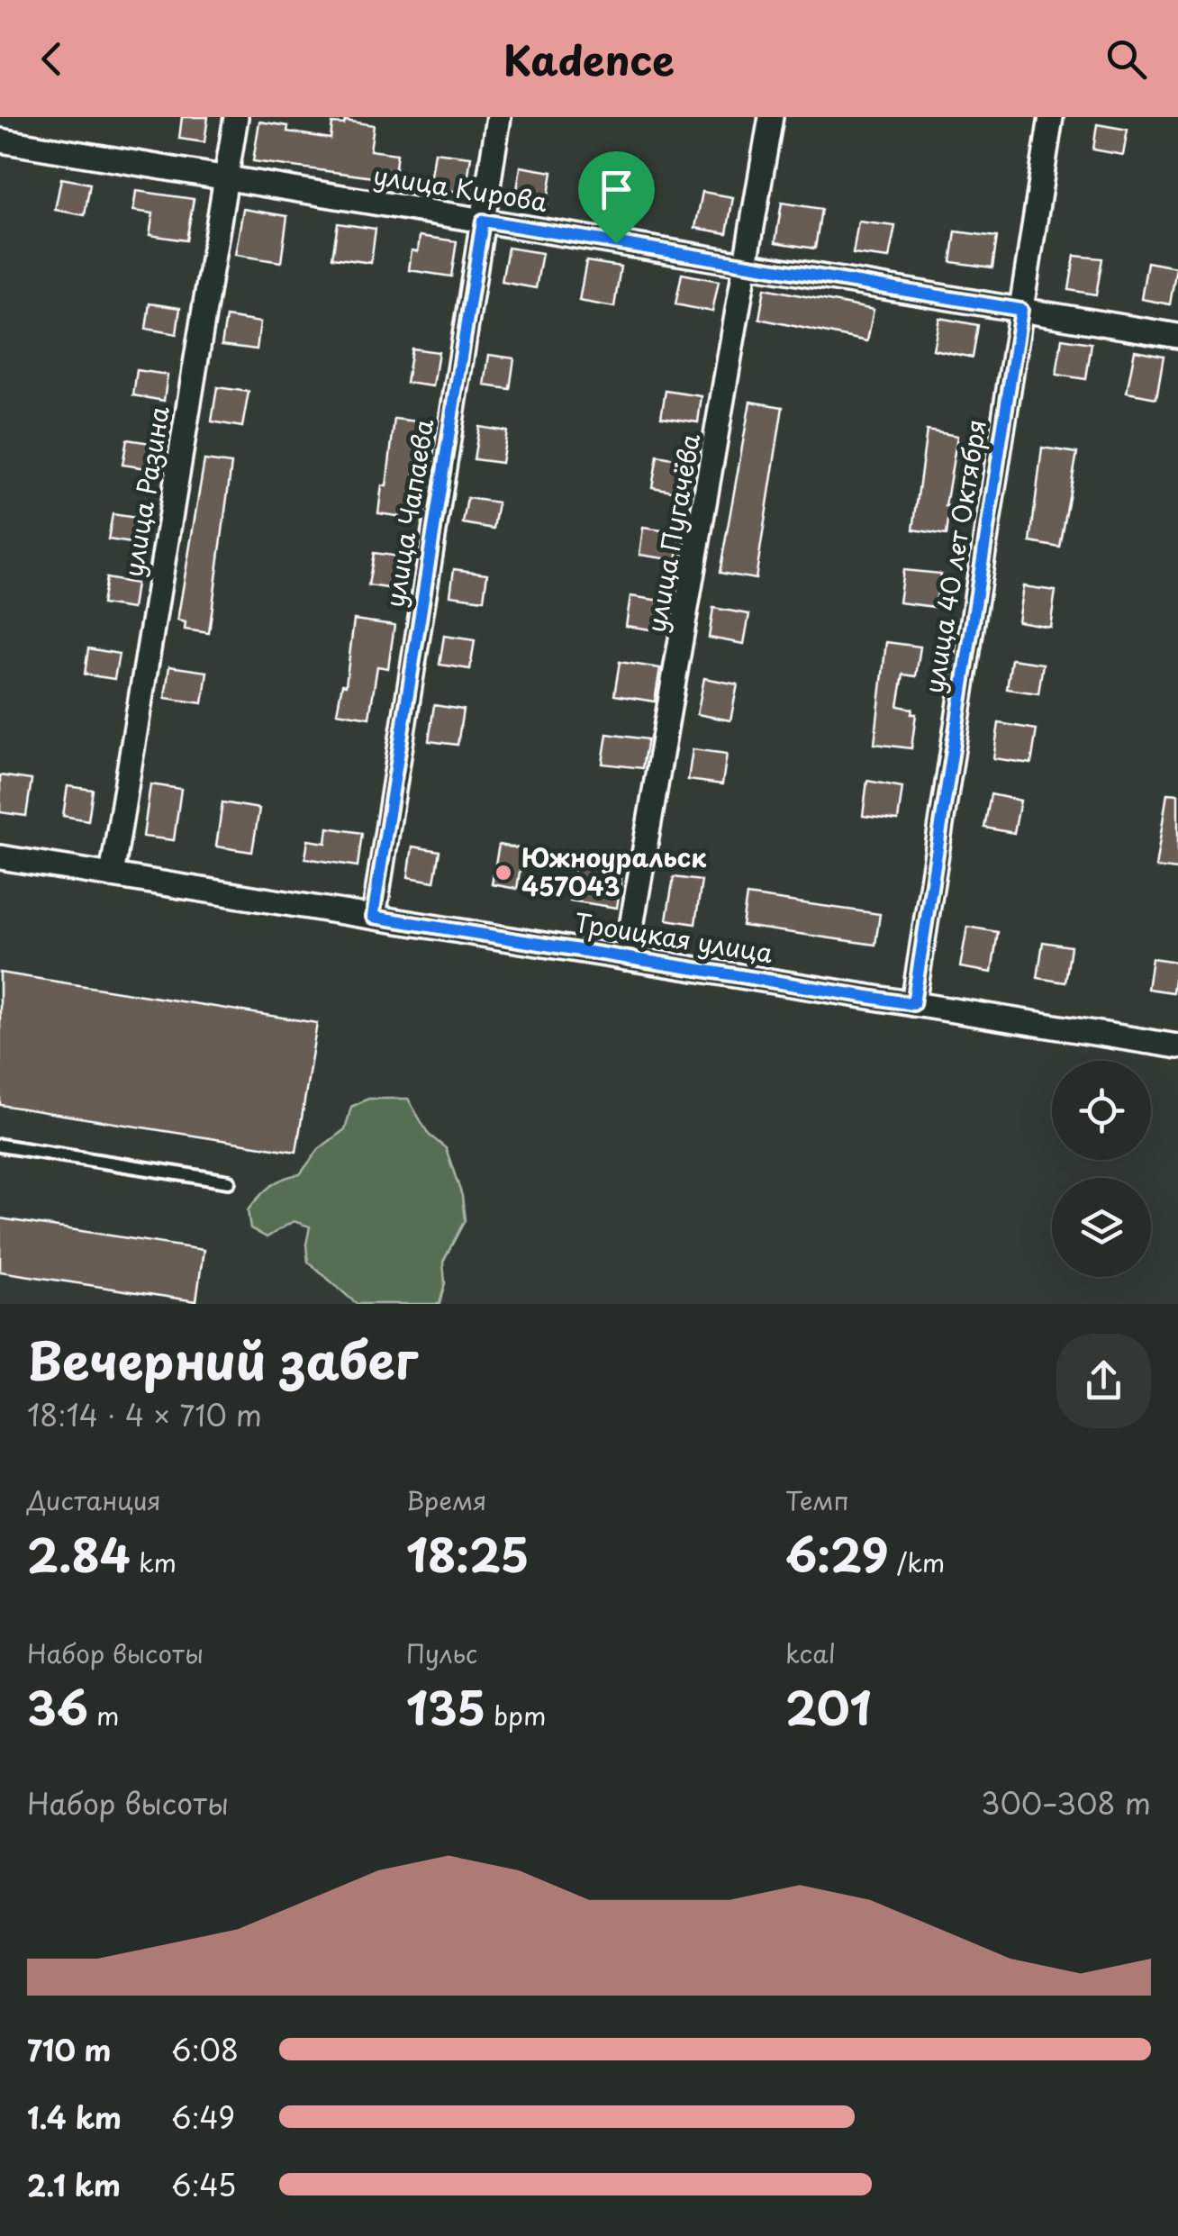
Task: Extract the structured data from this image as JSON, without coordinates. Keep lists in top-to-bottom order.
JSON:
{
  "streets": {
    "street": [
      "улица Кирова",
      "улица Разина",
      "улица Чапаева",
      "улица Пугачёва",
      "улица 40 лет Октября",
      "Троицкая улица"
    ]
  },
  "crossings": [
    ["улица Кирова", "улица Разина"],
    ["улица Кирова", "улица Чапаева"],
    ["улица Кирова", "улица Пугачёва"],
    ["улица Кирова", "улица 40 лет Октября"],
    ["улица Разина", "Троицкая улица"],
    ["улица Чапаева", "Троицкая улица"],
    ["улица Пугачёва", "Троицкая улица"],
    ["улица 40 лет Октября", "Троицкая улица"]
  ],
  "places": ["Южноуральск 457043"],
  "page": {
    "header": "Kadence",
    "heading": ["Вечерний забег", "18:14 · 4 × 710 m"],
    "stats": [
      ["Дистанция", "2.84 km"],
      ["Время", "18:25"],
      ["Темп", "6:29 /km"],
      ["Набор высоты", "36 m"],
      ["Пульс", "135 bpm"],
      ["kcal", "201"]
    ],
    "chart": ["Набор высоты", "300–308 m"],
    "list": [
      {
        "name": "710 m",
        "note": "6:08"
      },
      {
        "name": "1.4 km",
        "note": "6:49"
      },
      {
        "name": "2.1 km",
        "note": "6:45"
      }
    ]
  }
}
